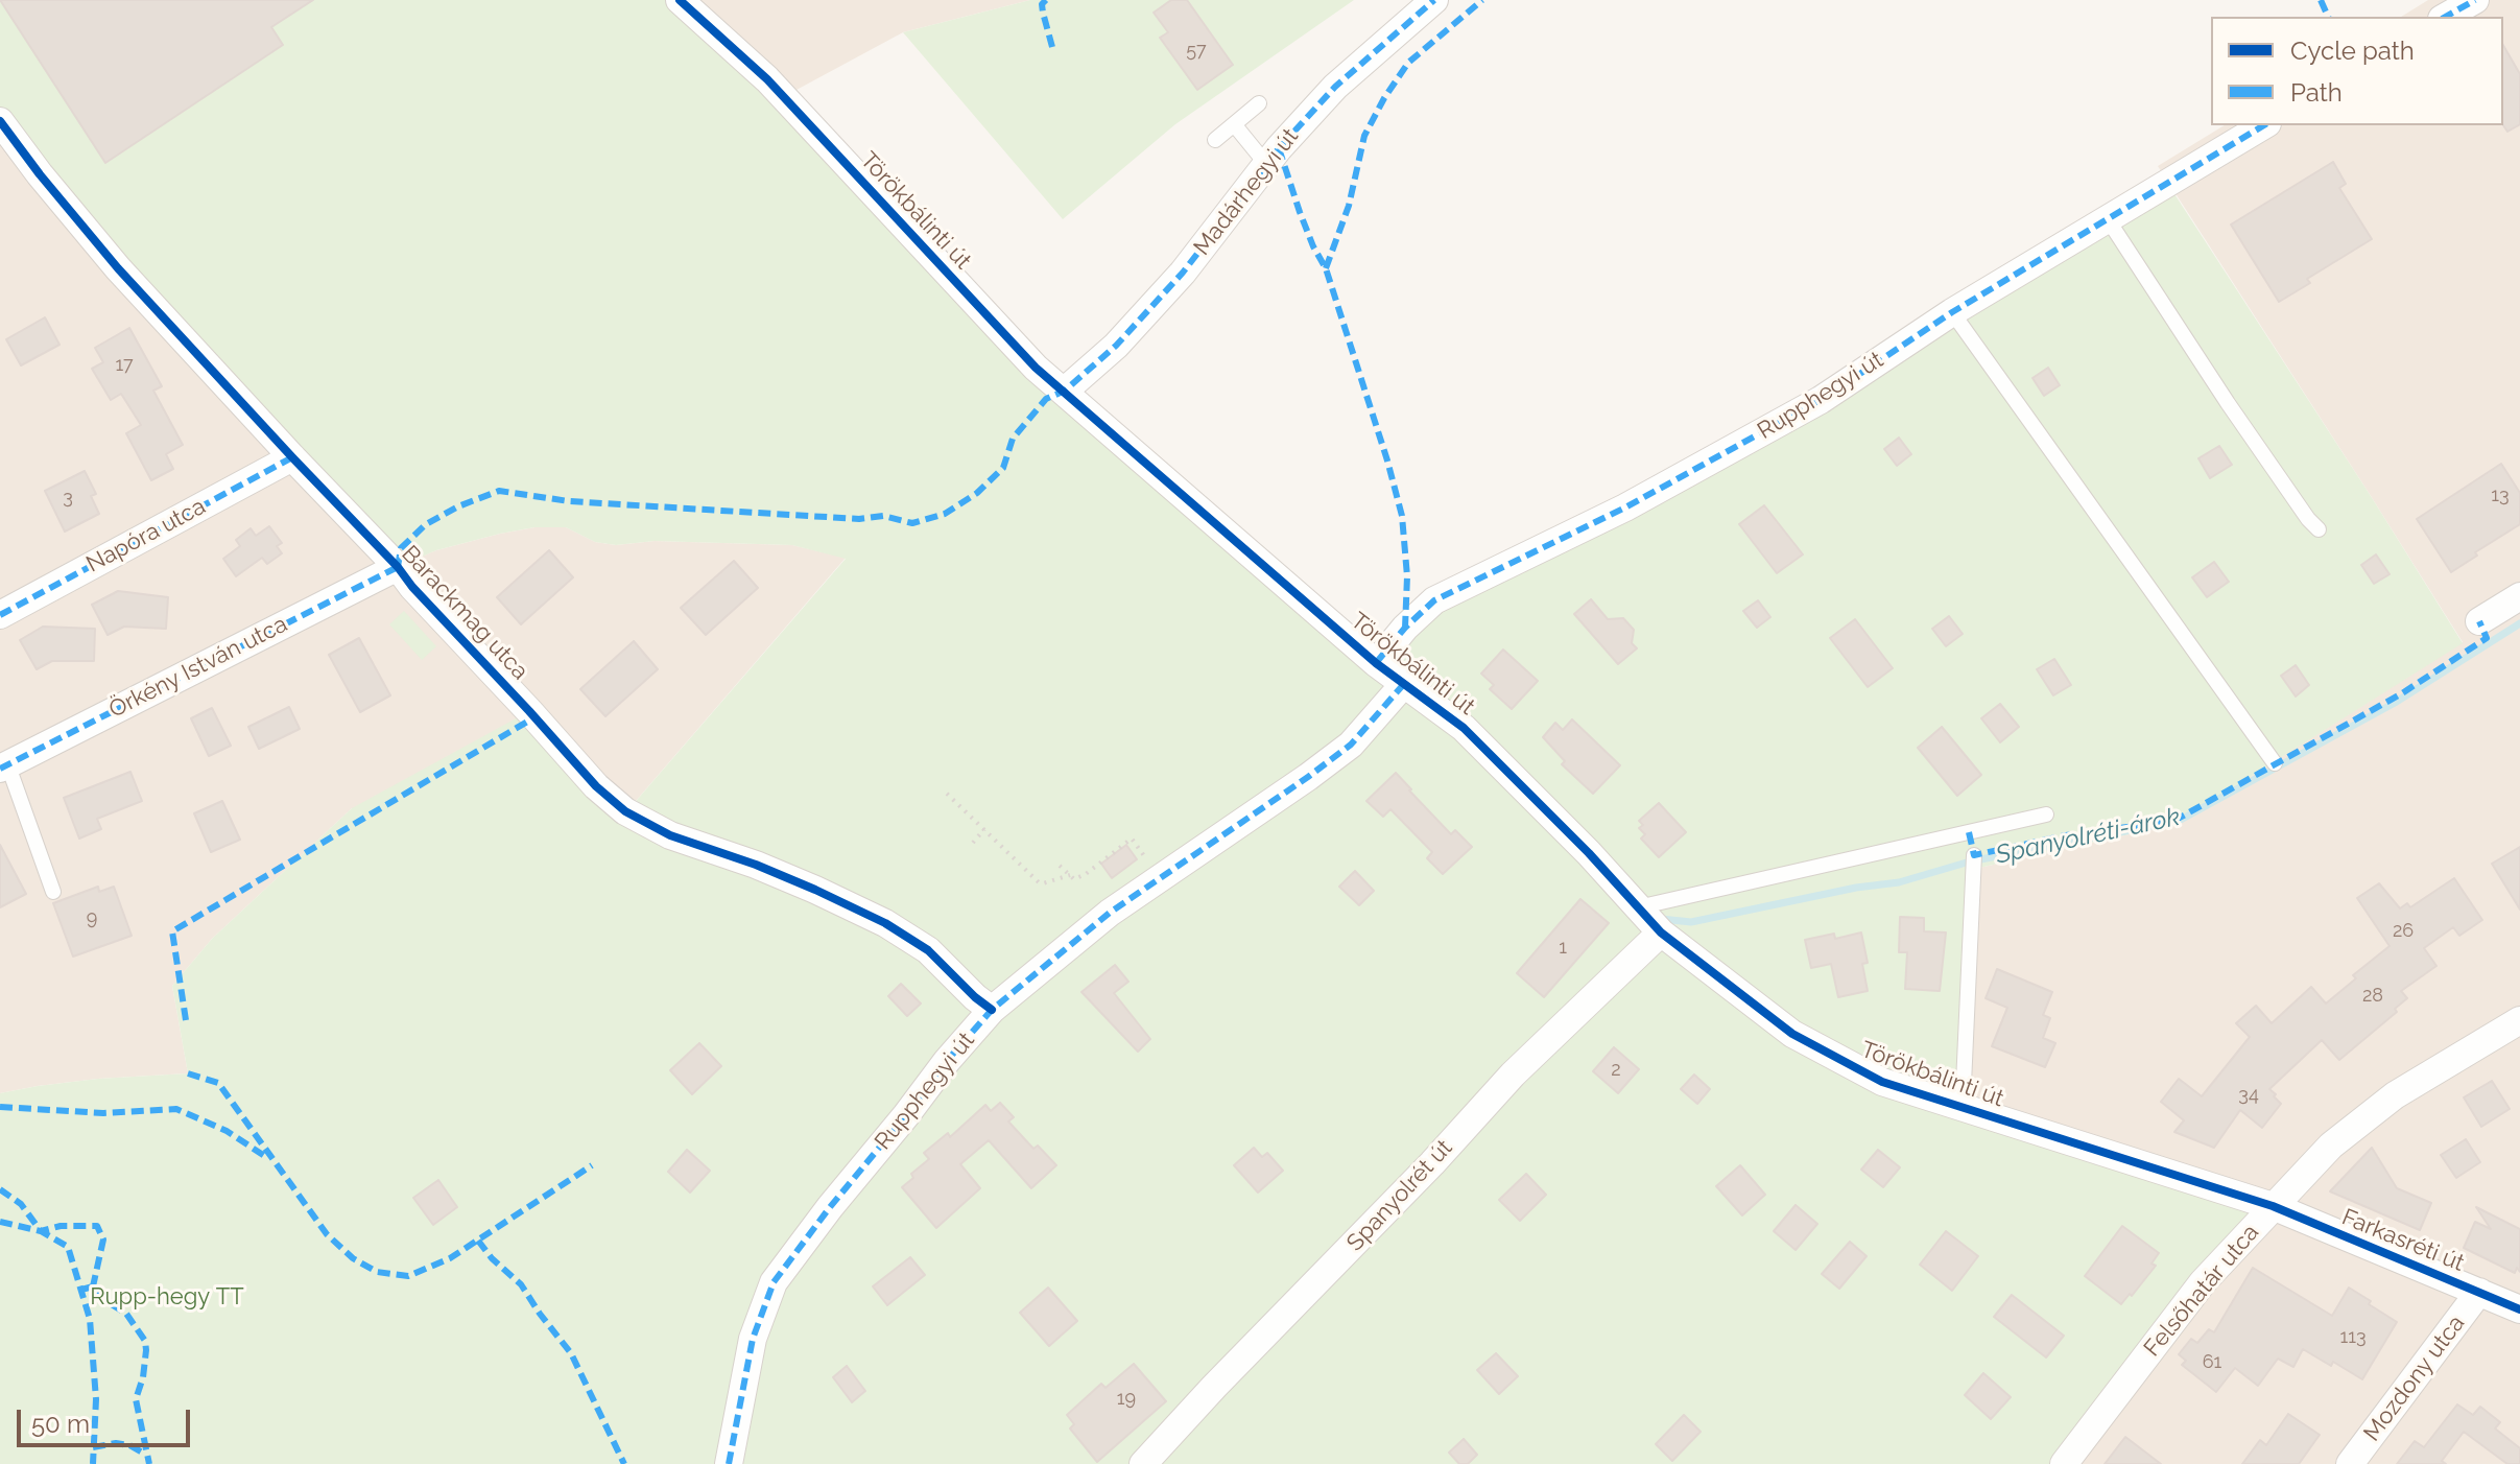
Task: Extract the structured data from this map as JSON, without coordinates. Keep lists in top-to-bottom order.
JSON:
{
  "streets": {
    "street": [
      "Madárhegyi út",
      "Törökbálinti út",
      "Rupphegyi út",
      "Napóra utca",
      "Barackmag utca",
      "Örkény István utca",
      "Spanyolrét út",
      "Farkasréti út",
      "Felsőhatár utca",
      "Mozdony utca"
    ]
  },
  "crossings": [
    ["Madárhegyi út", "Törökbálinti út"],
    ["Törökbálinti út", "Rupphegyi út"],
    ["Törökbálinti út", "Spanyolrét út"],
    ["Törökbálinti út", "Farkasréti út"],
    ["Törökbálinti út", "Felsőhatár utca"],
    ["Rupphegyi út", "Barackmag utca"],
    ["Napóra utca", "Barackmag utca"],
    ["Barackmag utca", "Örkény István utca"],
    ["Farkasréti út", "Felsőhatár utca"],
    ["Farkasréti út", "Mozdony utca"]
  ],
  "water": ["Spanyolréti-árok"],
  "parks": ["Rupp-hegy TT"],
  "house_numbers": [
    "57",
    "17",
    "13",
    "3",
    "9",
    "26",
    "1",
    "28",
    "2",
    "34",
    "113",
    "61",
    "19"
  ],
  "legend": ["Cycle path", "Path"],
  "scale_bar": "50 m"
}
